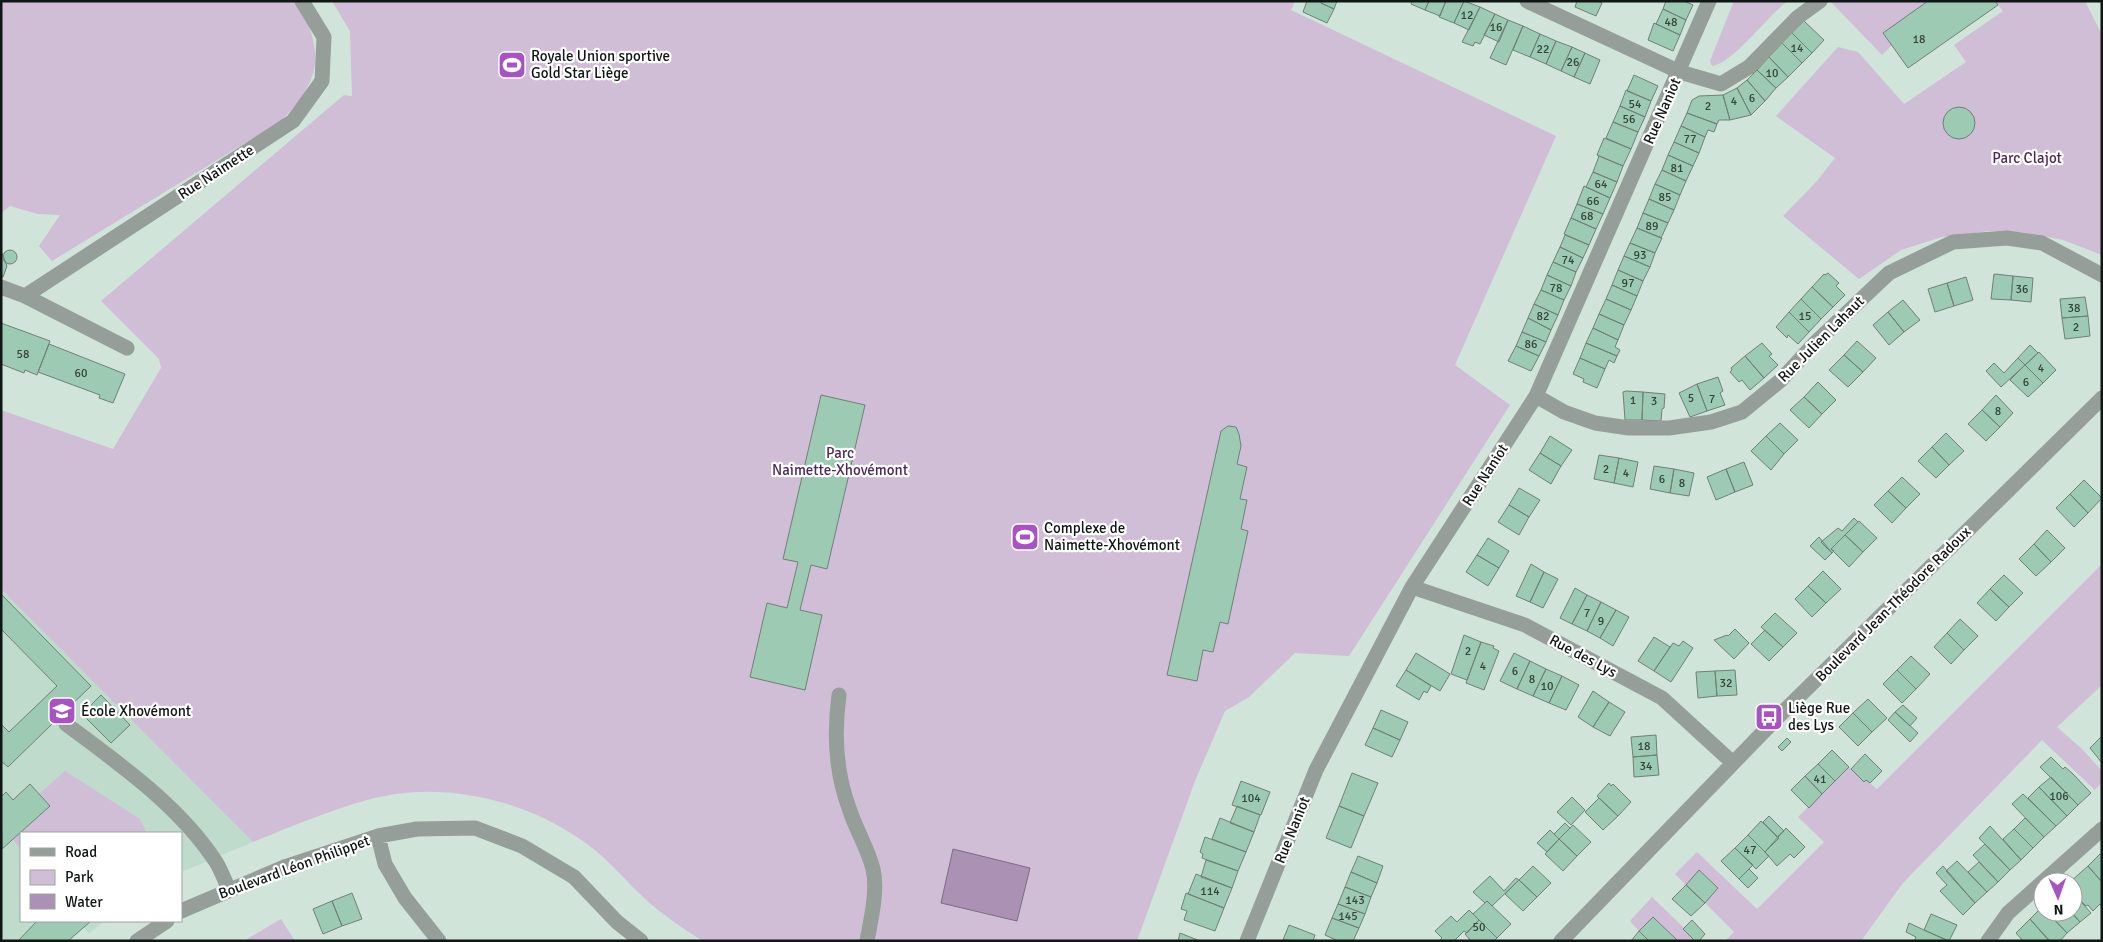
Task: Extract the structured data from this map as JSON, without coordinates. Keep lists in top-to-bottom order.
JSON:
{
  "streets": {
    "street": [
      "Rue Naniot",
      "Rue Naimette",
      "Rue Julien Lahaut",
      "Boulevard Jean-Théodore Radoux",
      "Rue des Lys",
      "Boulevard Léon Philippet"
    ]
  },
  "crossings": [
    ["Rue Naniot", "Rue Julien Lahaut"],
    ["Rue Naniot", "Rue des Lys"],
    ["Boulevard Jean-Théodore Radoux", "Rue des Lys"]
  ],
  "parks": ["Parc Clajot", "Parc Naimette-Xhovémont"],
  "places": {
    "sports": ["Royale Union sportive Gold Star Liège", "Complexe de Naimette-Xhovémont"],
    "school or university": ["École Xhovémont"],
    "bus stop": ["Liège Rue des Lys"]
  },
  "house_numbers": [
    "12",
    "48",
    "16",
    "18",
    "14",
    "22",
    "26",
    "10",
    "6",
    "4",
    "54",
    "2",
    "56",
    "77",
    "81",
    "64",
    "85",
    "66",
    "68",
    "89",
    "93",
    "74",
    "97",
    "78",
    "36",
    "38",
    "82",
    "15",
    "2",
    "86",
    "58",
    "4",
    "60",
    "6",
    "5",
    "7",
    "1",
    "3",
    "8",
    "2",
    "4",
    "6",
    "8",
    "7",
    "9",
    "2",
    "4",
    "6",
    "8",
    "32",
    "10",
    "18",
    "34",
    "41",
    "106",
    "104",
    "47",
    "114",
    "143",
    "145",
    "50"
  ],
  "legend": ["Road", "Park", "Water"],
  "north": "bottom"
}
